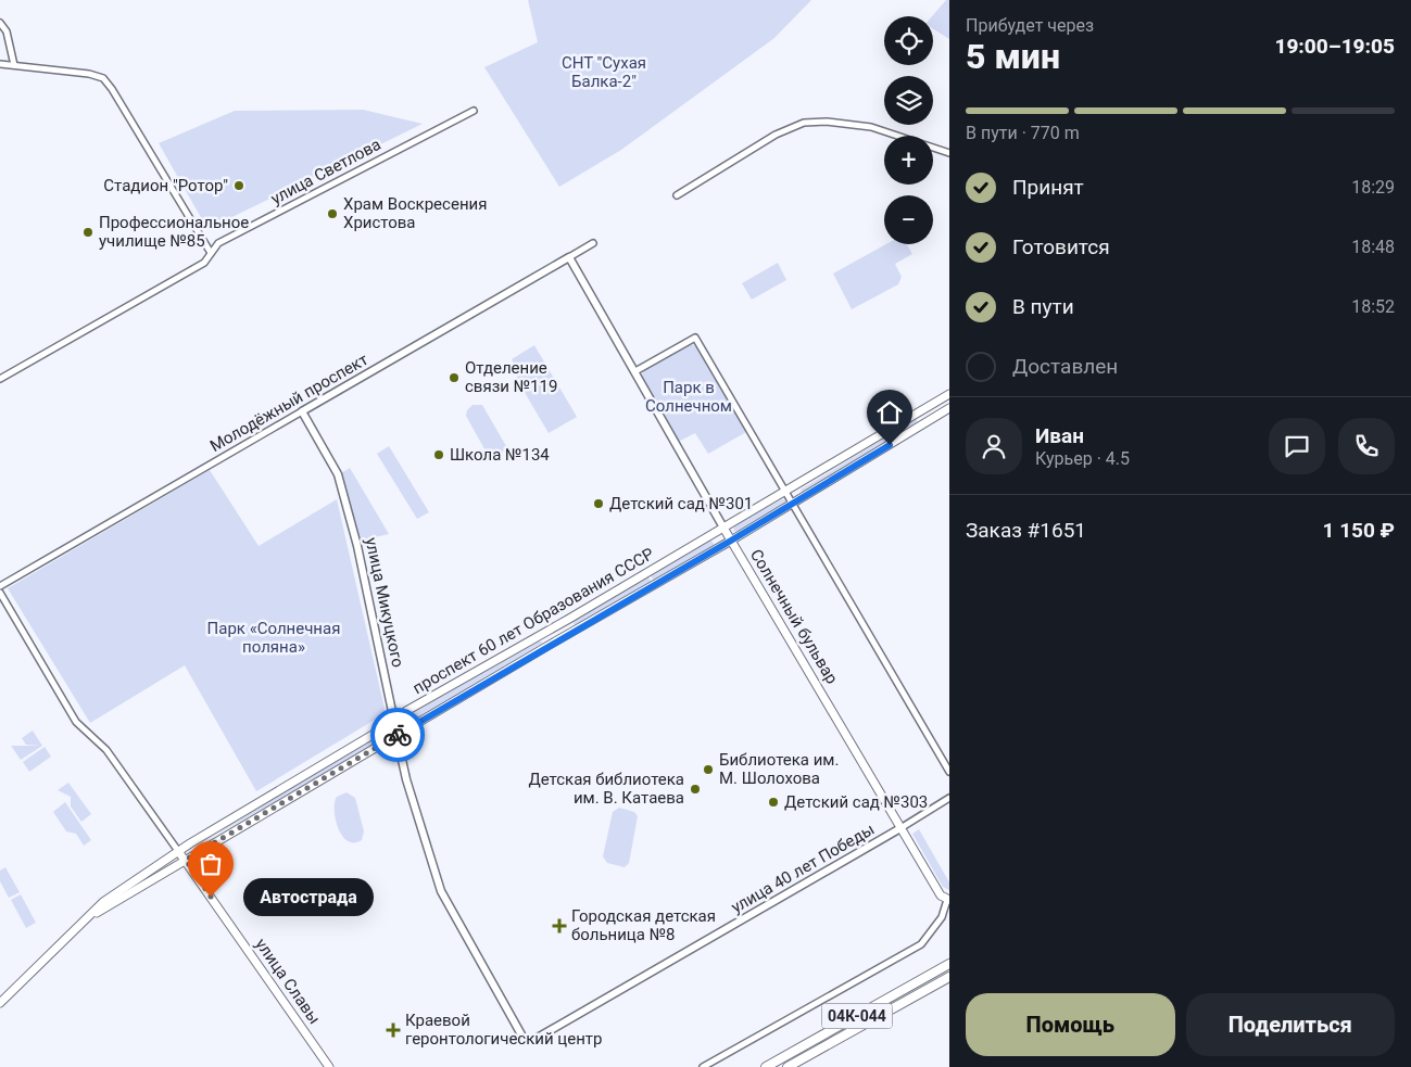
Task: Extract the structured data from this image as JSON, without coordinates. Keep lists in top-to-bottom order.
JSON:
{
  "streets": {
    "main road": [
      "улица Микуцкого",
      "Солнечный бульвар",
      "проспект 60 лет Образования СССР",
      "улица Славы",
      "04К-044"
    ],
    "street": ["улица Светлова", "Молодёжный проспект", "улица 40 лет Победы"]
  },
  "crossings": [
    ["Молодёжный проспект", "улица Микуцкого"],
    ["Молодёжный проспект", "Солнечный бульвар"],
    ["улица Микуцкого", "проспект 60 лет Образования СССР"],
    ["улица Микуцкого", "улица 40 лет Победы"],
    ["Солнечный бульвар", "проспект 60 лет Образования СССР"],
    ["Солнечный бульвар", "улица 40 лет Победы"],
    ["проспект 60 лет Образования СССР", "улица Славы"]
  ],
  "parks": ["СНТ \"Сухая Балка-2\"", "Парк в Солнечном", "Парк «Солнечная поляна»"],
  "places": {
    "other": [
      "Стадион \"Ротор\"",
      "Храм Воскресения Христова",
      "Профессиональное училище №85",
      "Отделение связи №119",
      "Школа №134",
      "Детский сад №301",
      "Библиотека им. М. Шолохова",
      "Детская библиотека им. В. Катаева",
      "Детский сад №303",
      "Автострада"
    ],
    "health": ["Городская детская больница №8", "Краевой геронтологический центр"]
  },
  "page": {
    "heading": ["5 мин", "Прибудет через", "19:00–19:05"],
    "panel": [
      "Иван",
      "Курьер · 4.5",
      "Заказ #1651",
      "1 150 ₽"
    ],
    "map_buttons": ["+", "−"],
    "bar": "В пути · 770 m",
    "list": [
      ["Принят", "18:29"],
      ["Готовится", "18:48"],
      ["В пути", "18:52"],
      "Доставлен"
    ],
    "bubble": "Автострада",
    "buttons": ["Помощь", "Поделиться"]
  }
}
